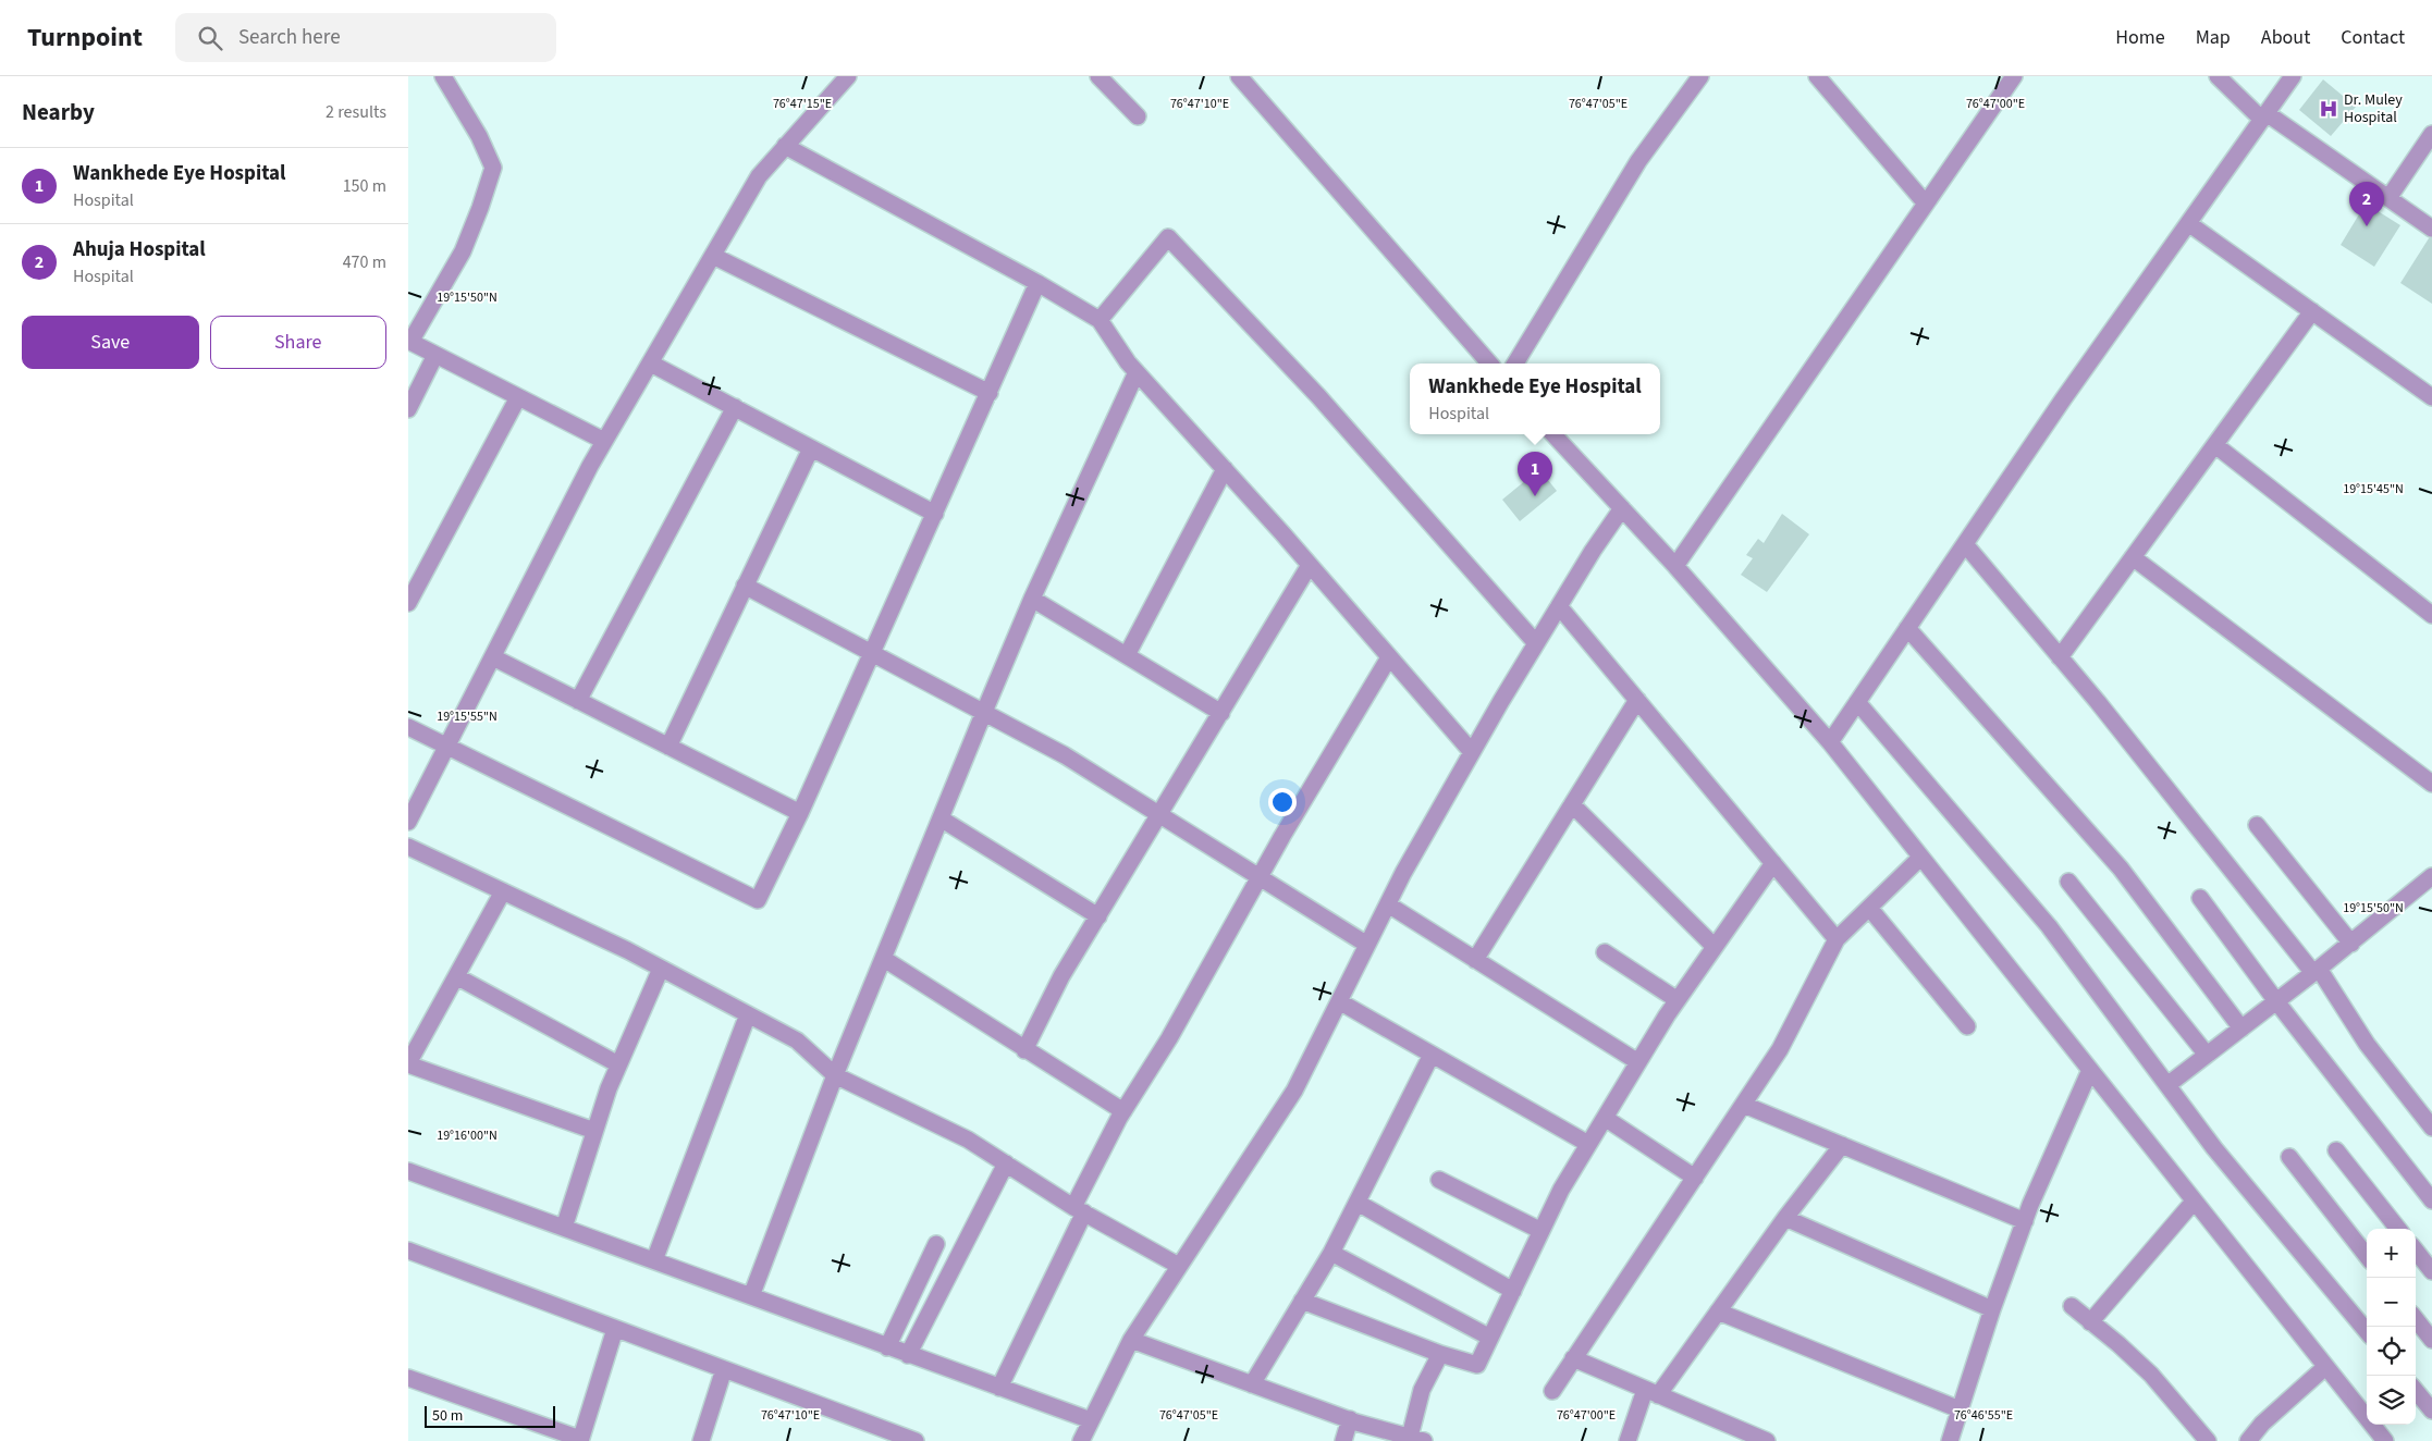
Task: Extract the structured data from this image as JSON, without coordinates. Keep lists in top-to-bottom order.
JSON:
{
  "places": {
    "hospital": ["Dr. Muley Hospital"]
  },
  "scale_bar": "50 m",
  "page": {
    "header": "Turnpoint",
    "search": "Search here",
    "nav": [
      "Home",
      "Map",
      "About",
      "Contact"
    ],
    "heading": ["Nearby", "2 results"],
    "list": [
      {
        "mark": "1",
        "name": "Wankhede Eye Hospital",
        "note": "Hospital",
        "value": "150 m"
      },
      {
        "mark": "2",
        "name": "Ahuja Hospital",
        "note": "Hospital",
        "value": "470 m"
      }
    ],
    "pins": ["2", "1"],
    "buttons": ["Save", "Share"],
    "popup": ["Wankhede Eye Hospital", "Hospital"],
    "map_buttons": ["+", "−"],
    "scale": "50 m"
  },
  "coordinates": [
    "76°47'15\"E",
    "76°47'10\"E",
    "76°47'05\"E",
    "76°47'00\"E",
    "19°15'50\"N",
    "19°15'45\"N",
    "19°15'55\"N",
    "19°16'00\"N",
    "76°46'55\"E"
  ]
}
